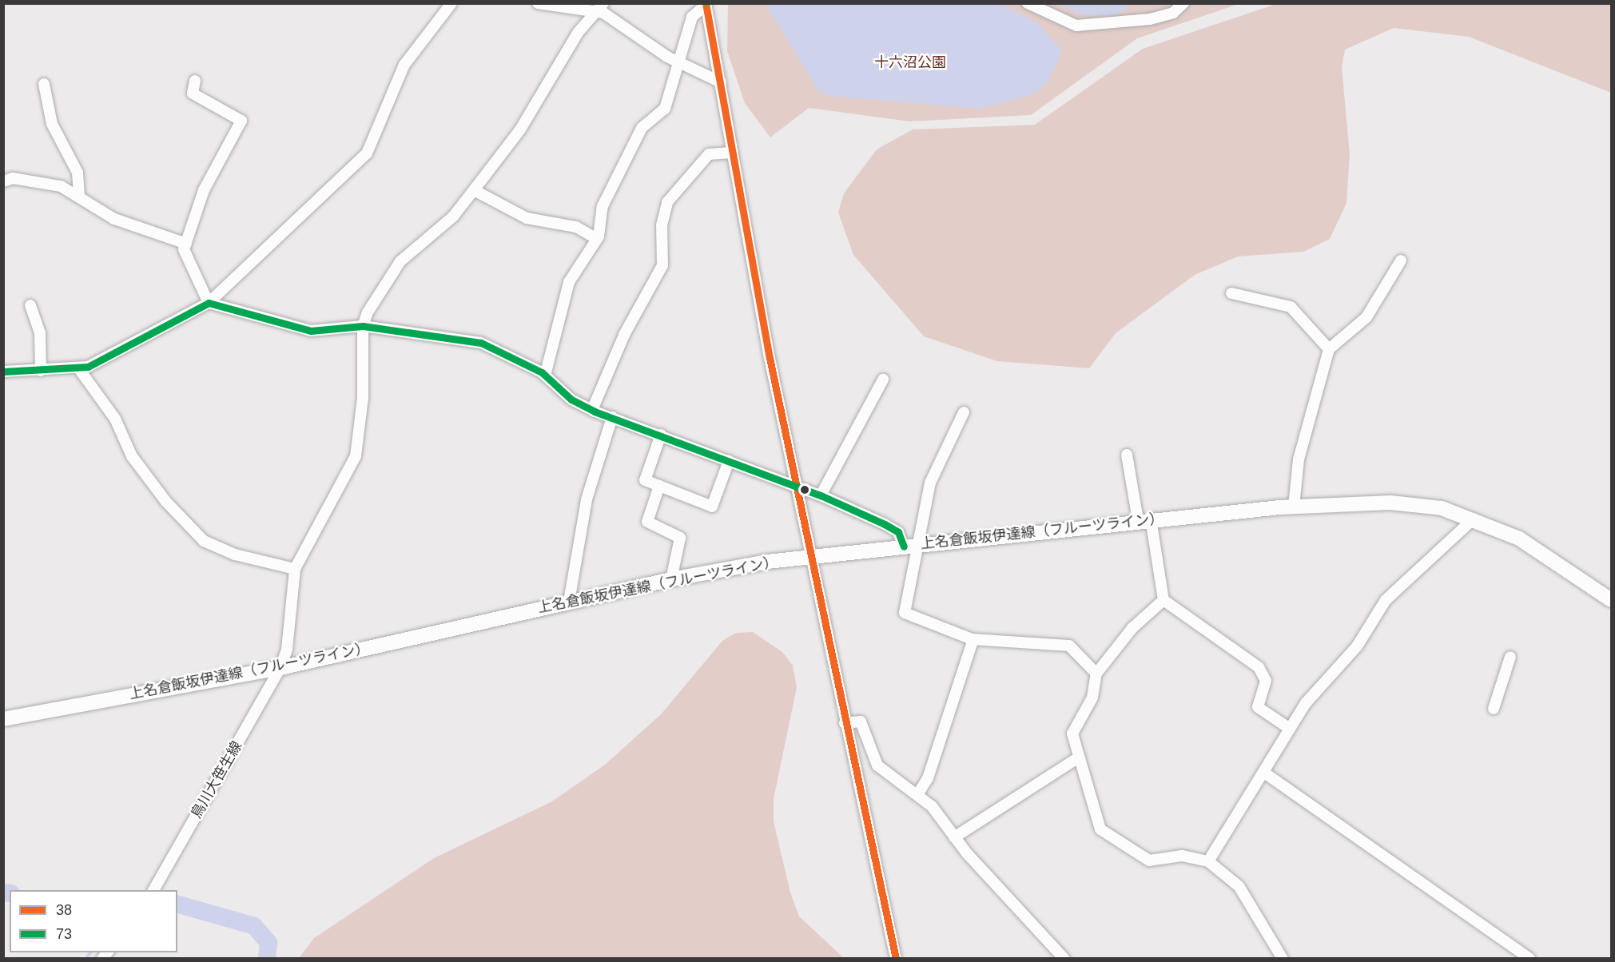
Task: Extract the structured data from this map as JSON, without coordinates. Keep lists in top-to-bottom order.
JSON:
{
  "streets": {
    "main road": ["上名倉飯坂伊達線（フルーツライン）"],
    "street": ["鳥川大笹生線"]
  },
  "crossings": [
    ["上名倉飯坂伊達線（フルーツライン）", "鳥川大笹生線"]
  ],
  "parks": ["十六沼公園"],
  "lines": ["transit line 38", "transit line 73"],
  "legend": ["38", "73"]
}
